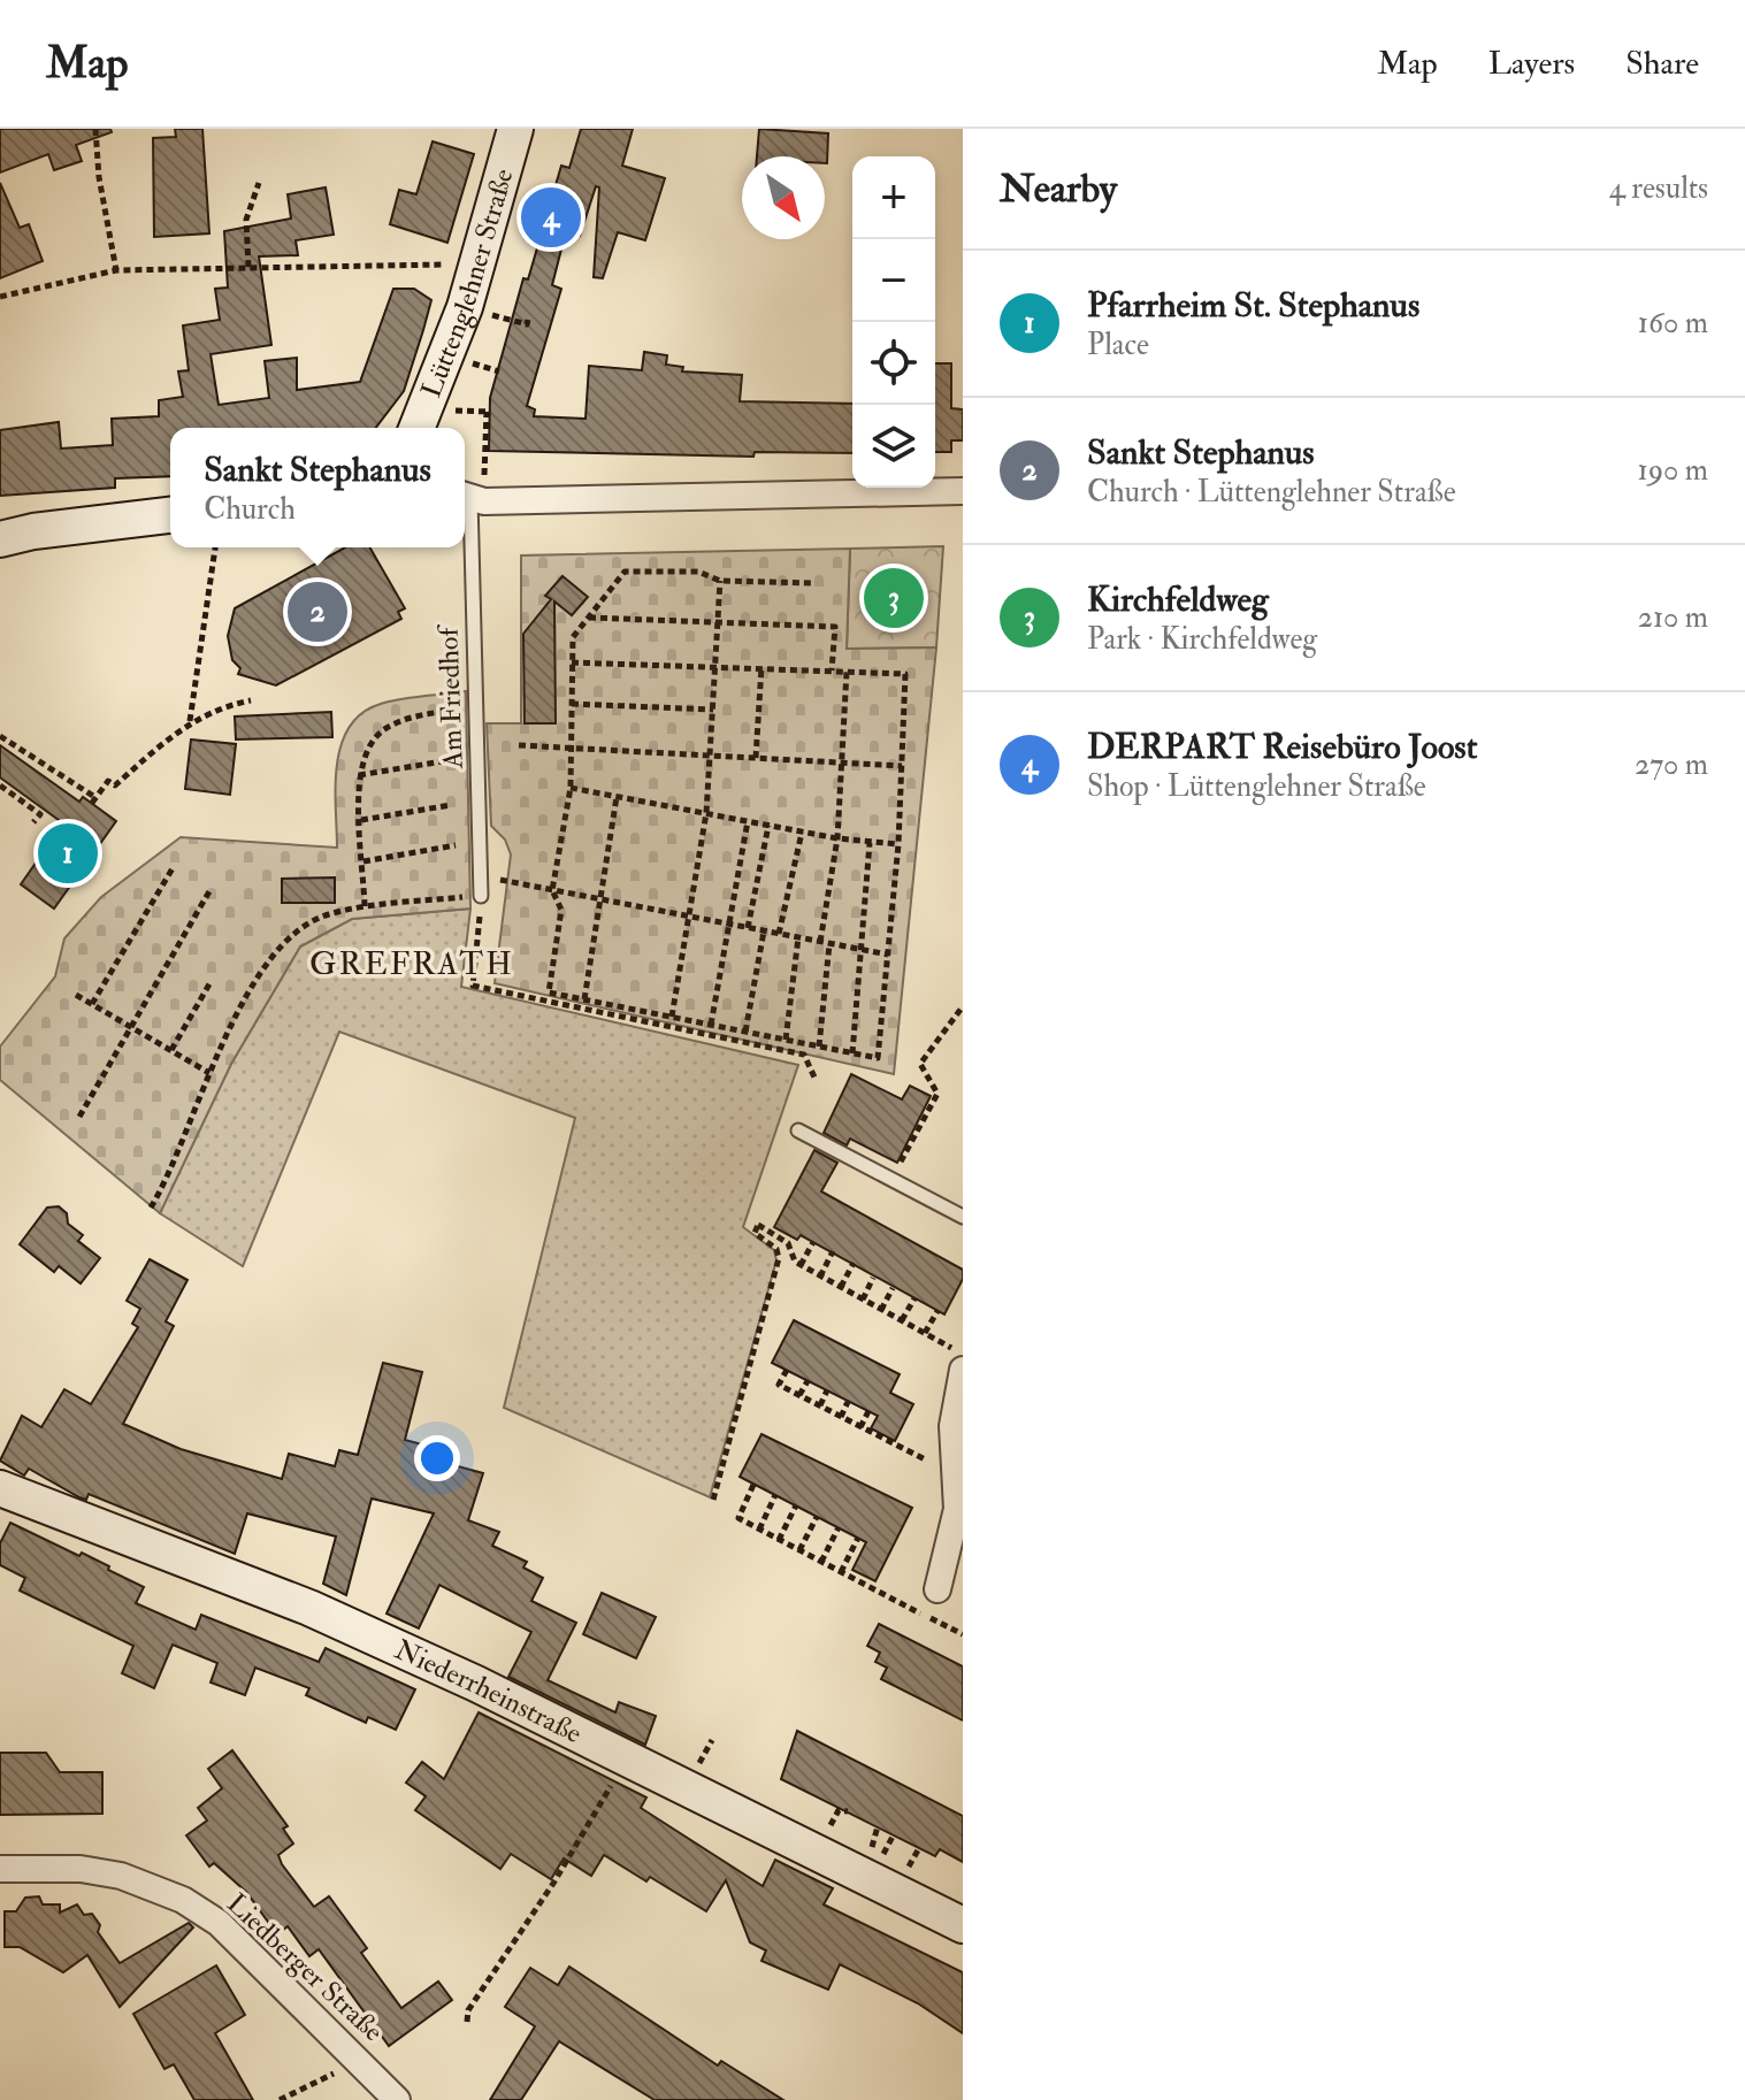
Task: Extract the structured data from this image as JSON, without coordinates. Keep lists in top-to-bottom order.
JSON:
{
  "streets": {
    "main road": ["Lüttenglehner Straße", "Niederrheinstraße"],
    "street": ["Liedberger Straße"],
    "lane": ["Am Friedhof"]
  },
  "districts": ["GREFRATH"],
  "north": "bottom right",
  "page": {
    "header": "Map",
    "nav": ["Map", "Layers", "Share"],
    "heading": ["Nearby", "4 results"],
    "map_buttons": ["+", "−"],
    "pins": [
      "4",
      "3",
      "2",
      "1"
    ],
    "list": [
      {
        "mark": "1",
        "name": "Pfarrheim St. Stephanus",
        "note": "Place",
        "value": "160 m"
      },
      {
        "mark": "2",
        "name": "Sankt Stephanus",
        "note": "Church · Lüttenglehner Straße",
        "value": "190 m"
      },
      {
        "mark": "3",
        "name": "Kirchfeldweg",
        "note": "Park · Kirchfeldweg",
        "value": "210 m"
      },
      {
        "mark": "4",
        "name": "DERPART Reisebüro Joost",
        "note": "Shop · Lüttenglehner Straße",
        "value": "270 m"
      }
    ],
    "popup": ["Sankt Stephanus", "Church"]
  }
}
